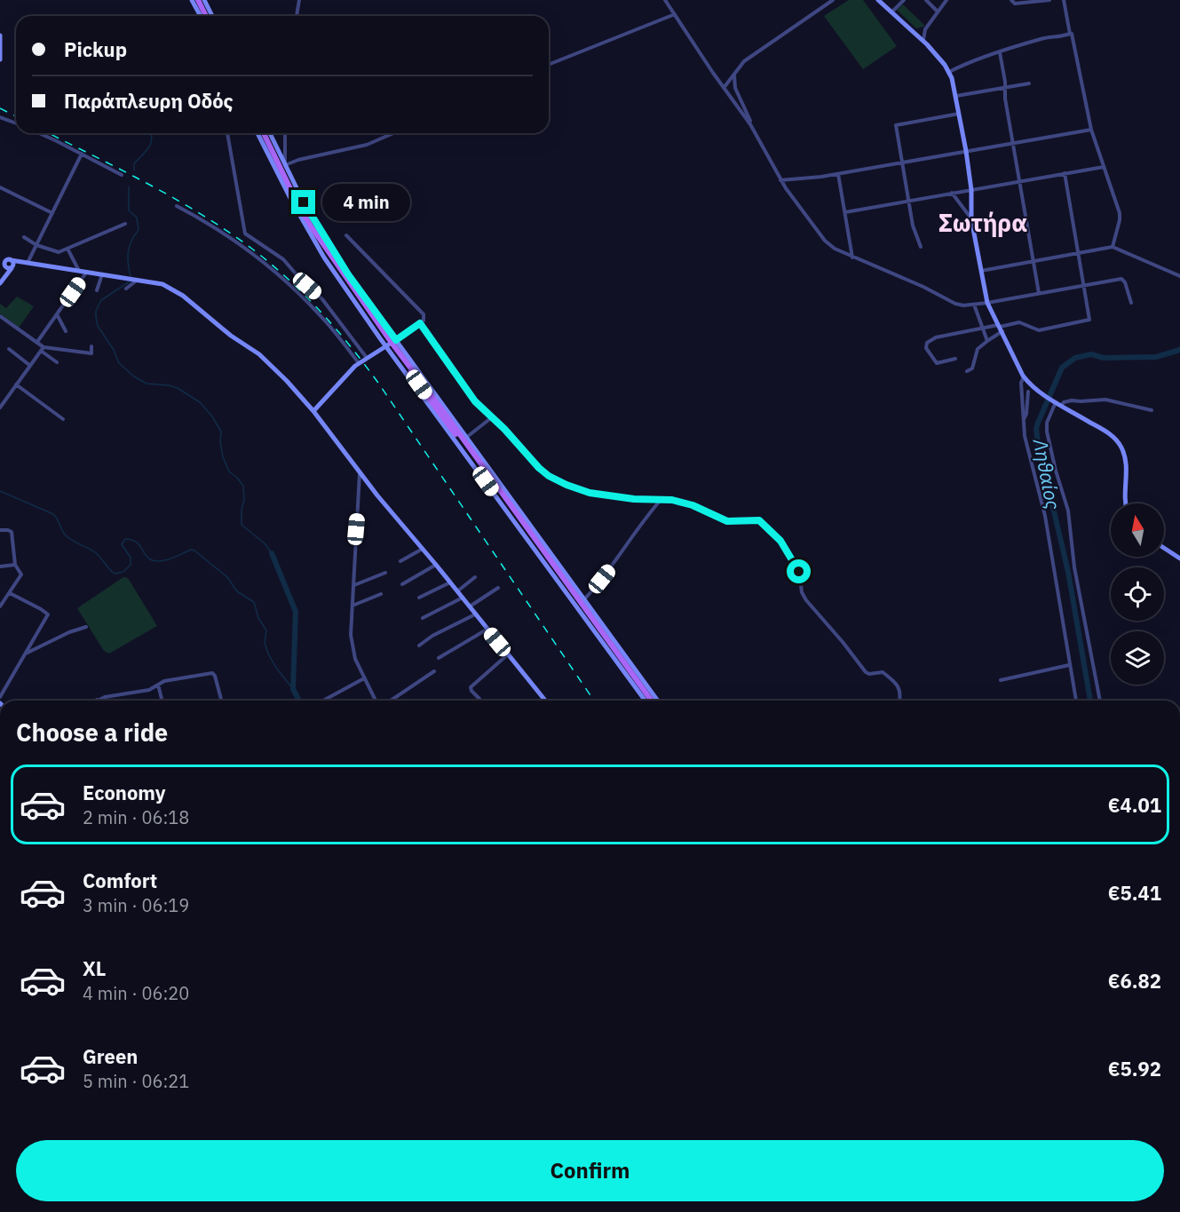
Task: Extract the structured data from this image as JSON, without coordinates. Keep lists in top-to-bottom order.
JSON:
{
  "districts": ["Σωτήρα"],
  "water": ["Ληθαίος"],
  "north": "top",
  "page": {
    "banner": ["Pickup", "Παράπλευρη Οδός"],
    "bubble": "4 min",
    "heading": "Choose a ride",
    "list": [
      {
        "name": "Economy",
        "note": "2 min · 06:18",
        "value": "€4.01"
      },
      {
        "name": "Comfort",
        "note": "3 min · 06:19",
        "value": "€5.41"
      },
      {
        "name": "XL",
        "note": "4 min · 06:20",
        "value": "€6.82"
      },
      {
        "name": "Green",
        "note": "5 min · 06:21",
        "value": "€5.92"
      }
    ],
    "buttons": "Confirm"
  }
}
